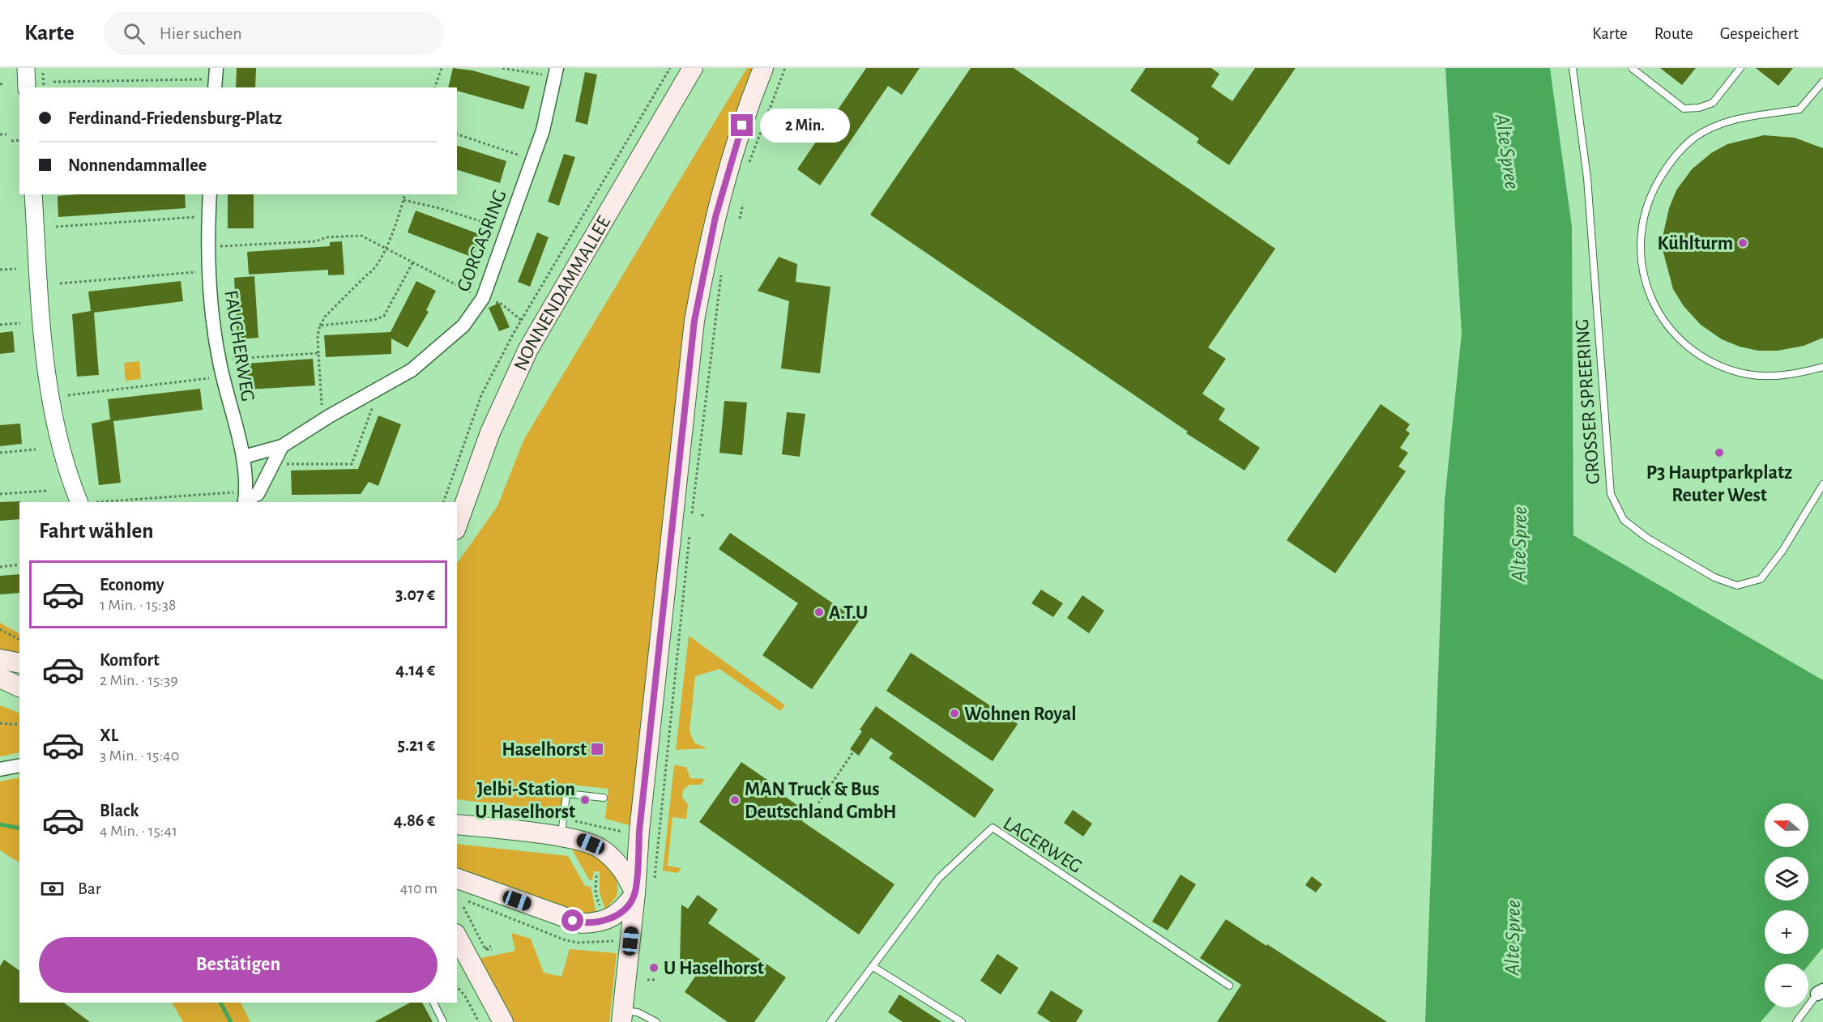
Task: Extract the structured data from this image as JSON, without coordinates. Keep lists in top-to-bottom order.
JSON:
{
  "streets": {
    "main road": ["NONNENDAMMALLEE"],
    "street": ["GORGASRING", "FAUCHERWEG"],
    "lane": ["GROSSER SPREERING", "LAGERWEG"]
  },
  "crossings": [
    ["GORGASRING", "FAUCHERWEG"]
  ],
  "water": ["Alte Spree"],
  "places": {
    "other": [
      "Kühlturm",
      "P3 Hauptparkplatz Reuter West",
      "A.T.U",
      "Wohnen Royal",
      "Jelbi-Station U Haselhorst",
      "MAN Truck & Bus Deutschland GmbH",
      "U Haselhorst"
    ],
    "transit": ["Haselhorst"]
  },
  "north": "left",
  "page": {
    "header": "Karte",
    "search": "Hier suchen",
    "nav": ["Karte", "Route", "Gespeichert"],
    "banner": ["Ferdinand-Friedensburg-Platz", "Nonnendammallee"],
    "bubble": "2 Min.",
    "heading": "Fahrt wählen",
    "list": [
      {
        "name": "Economy",
        "note": "1 Min. · 15:38",
        "value": "3.07 €"
      },
      {
        "name": "Komfort",
        "note": "2 Min. · 15:39",
        "value": "4.14 €"
      },
      {
        "name": "XL",
        "note": "3 Min. · 15:40",
        "value": "5.21 €"
      },
      {
        "name": "Black",
        "note": "4 Min. · 15:41",
        "value": "4.86 €"
      }
    ],
    "map_buttons": ["+", "−"],
    "pay": ["Bar", "410 m"],
    "buttons": "Bestätigen"
  }
}
